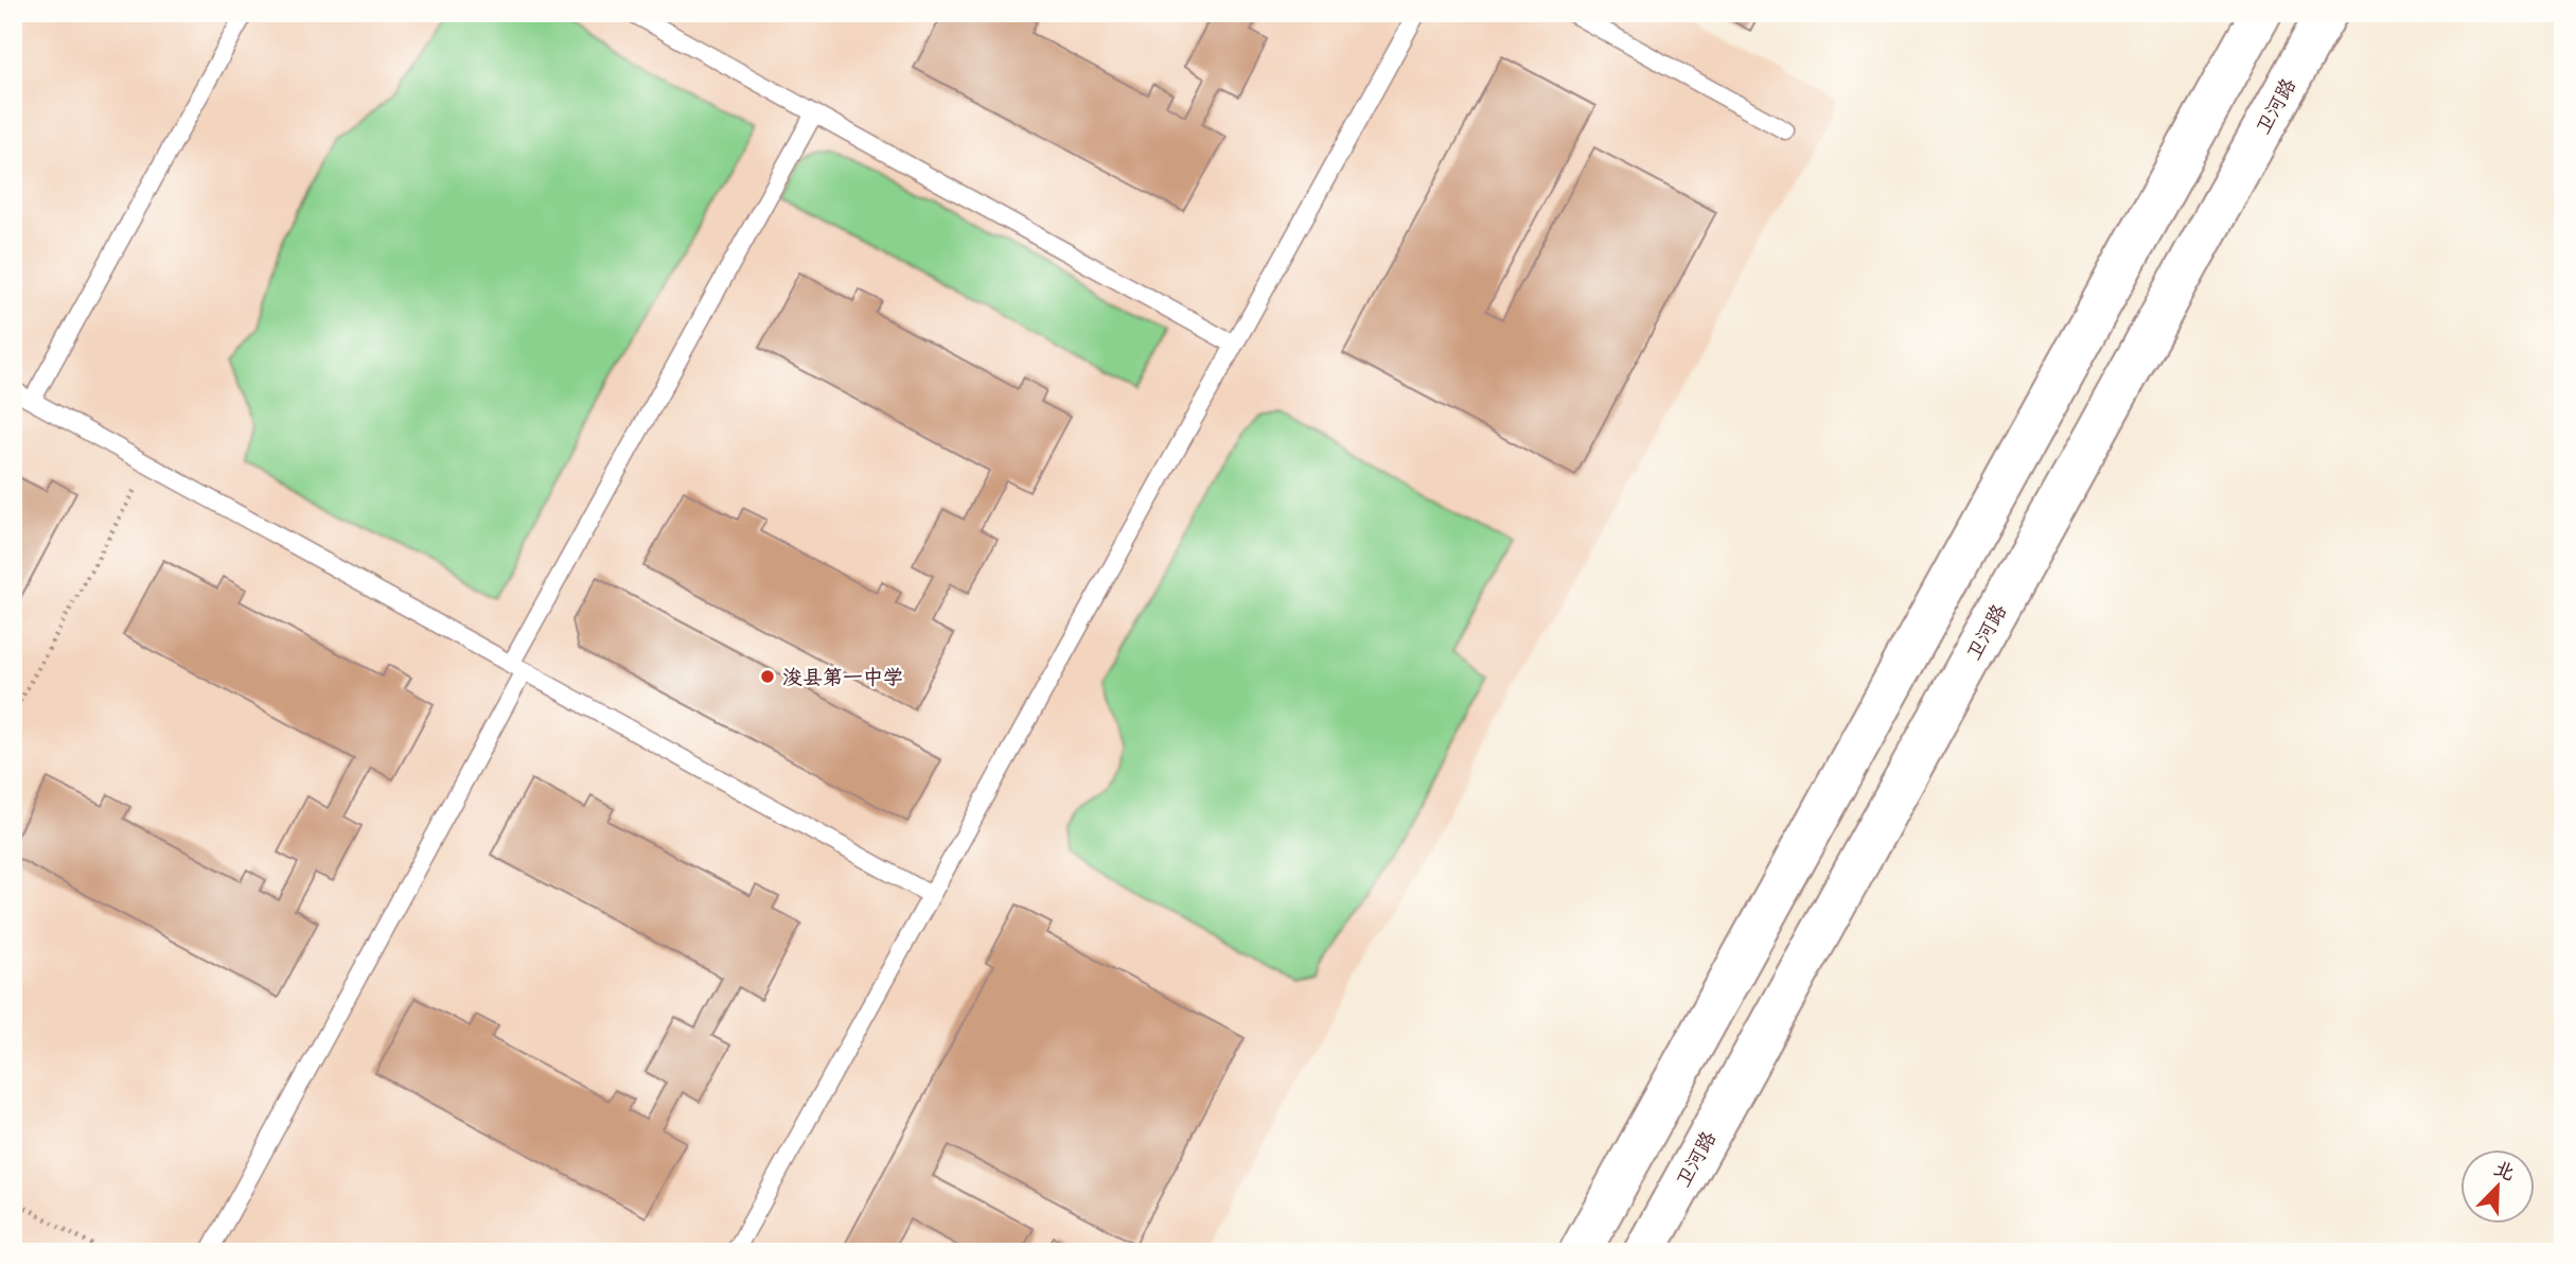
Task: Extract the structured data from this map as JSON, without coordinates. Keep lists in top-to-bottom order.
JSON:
{
  "streets": {
    "street": ["卫河路"]
  },
  "places": ["浚县第一中学"],
  "north": "top right"
}
